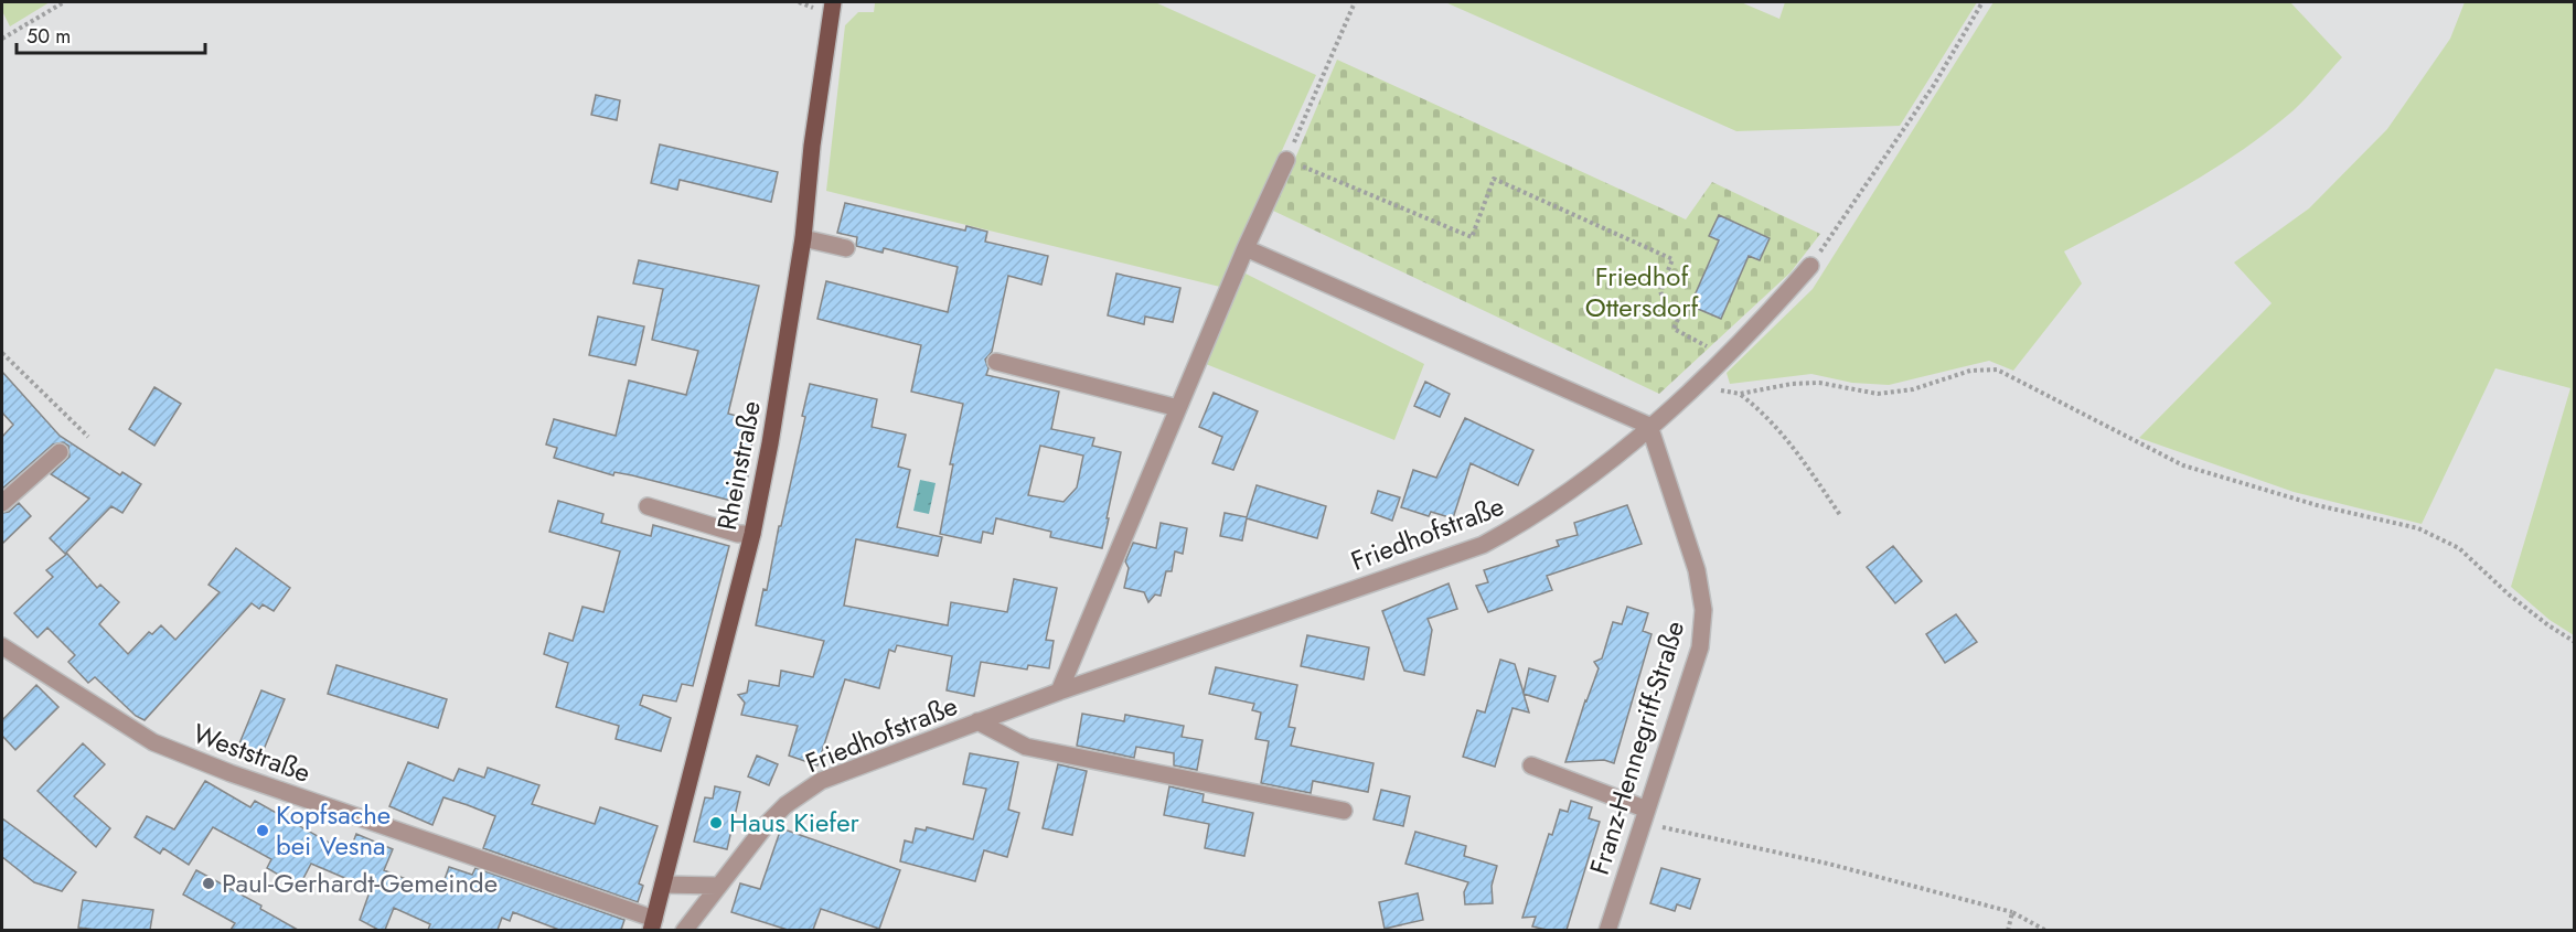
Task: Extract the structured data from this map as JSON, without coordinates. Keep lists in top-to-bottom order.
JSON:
{
  "streets": {
    "main road": ["Rheinstraße"],
    "street": ["Friedhofstraße", "Franz-Hennegriff-Straße", "Weststraße"]
  },
  "crossings": [
    ["Rheinstraße", "Weststraße"],
    ["Friedhofstraße", "Franz-Hennegriff-Straße"]
  ],
  "parks": ["Friedhof Ottersdorf"],
  "places": ["Haus Kiefer", "Kopfsache bei Vesna", "Paul-Gerhardt-Gemeinde"],
  "scale_bar": "50 m"
}
